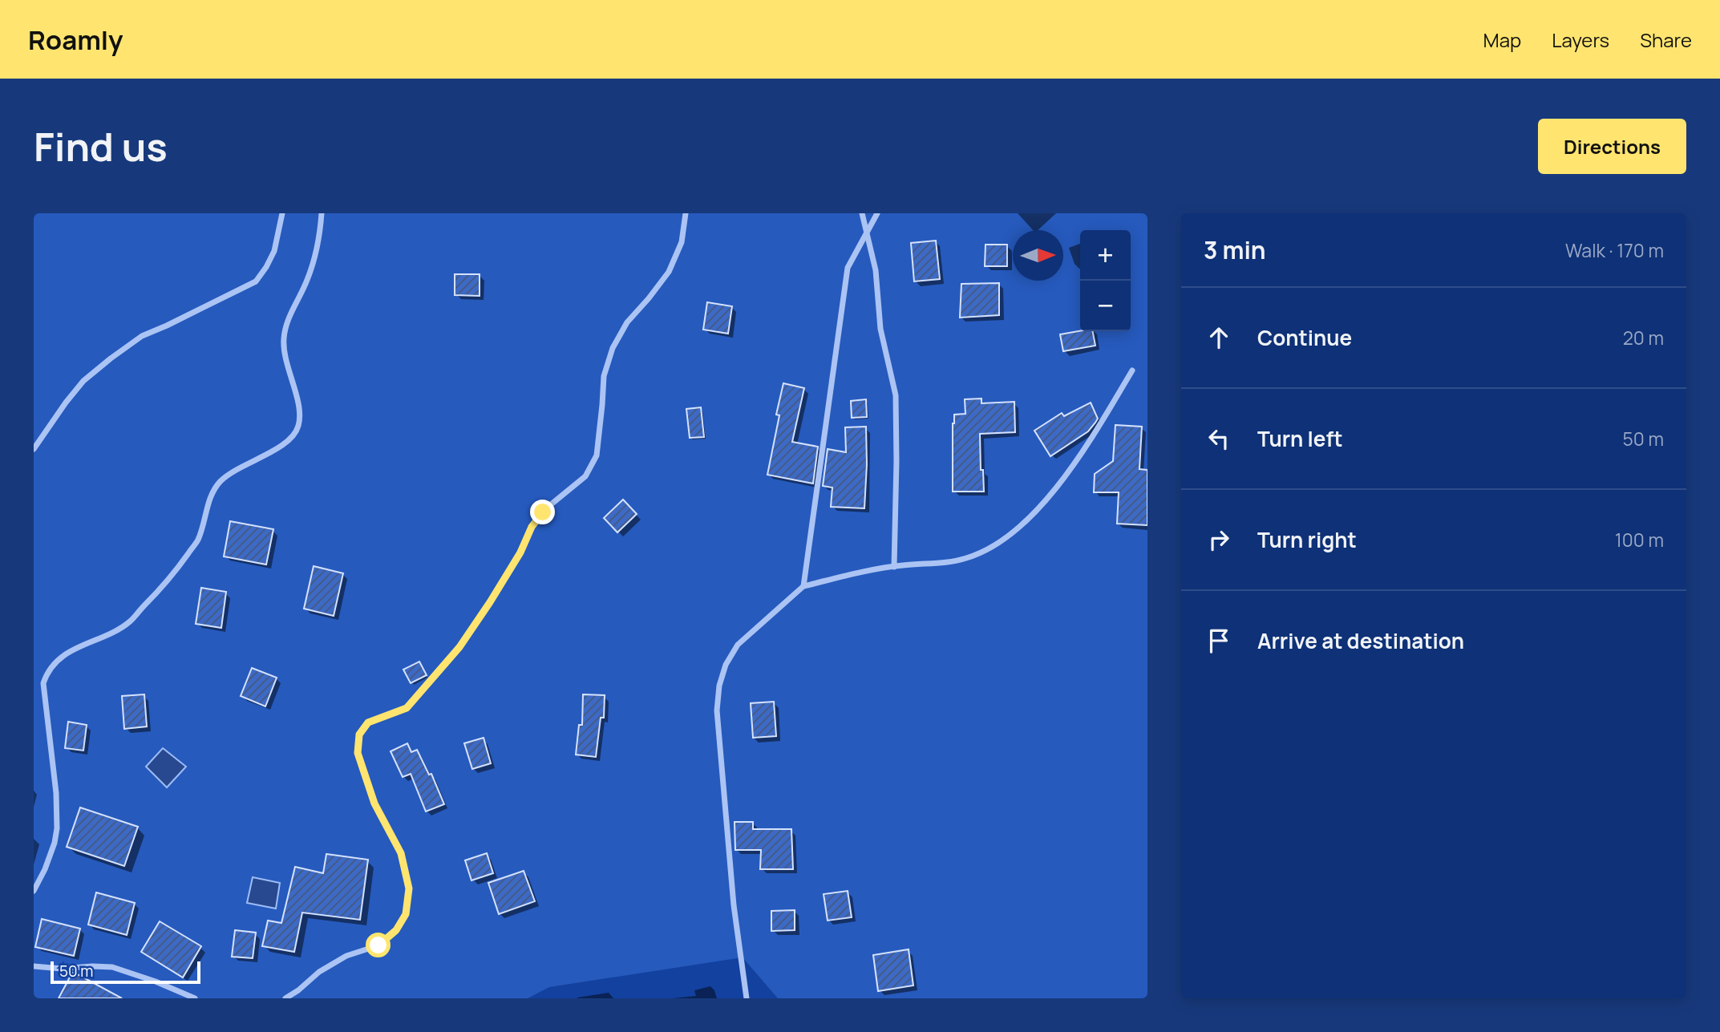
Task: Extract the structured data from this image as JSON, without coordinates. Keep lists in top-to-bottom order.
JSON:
{
  "scale_bar": "50 m",
  "north": "right",
  "page": {
    "header": "Roamly",
    "nav": ["Map", "Layers", "Share"],
    "buttons": "Directions",
    "title": "Find us",
    "heading": ["3 min", "Walk · 170 m"],
    "map_buttons": ["+", "−"],
    "list": [
      ["Continue", "20 m"],
      ["Turn left", "50 m"],
      ["Turn right", "100 m"],
      "Arrive at destination"
    ],
    "scale": "50 m"
  }
}
